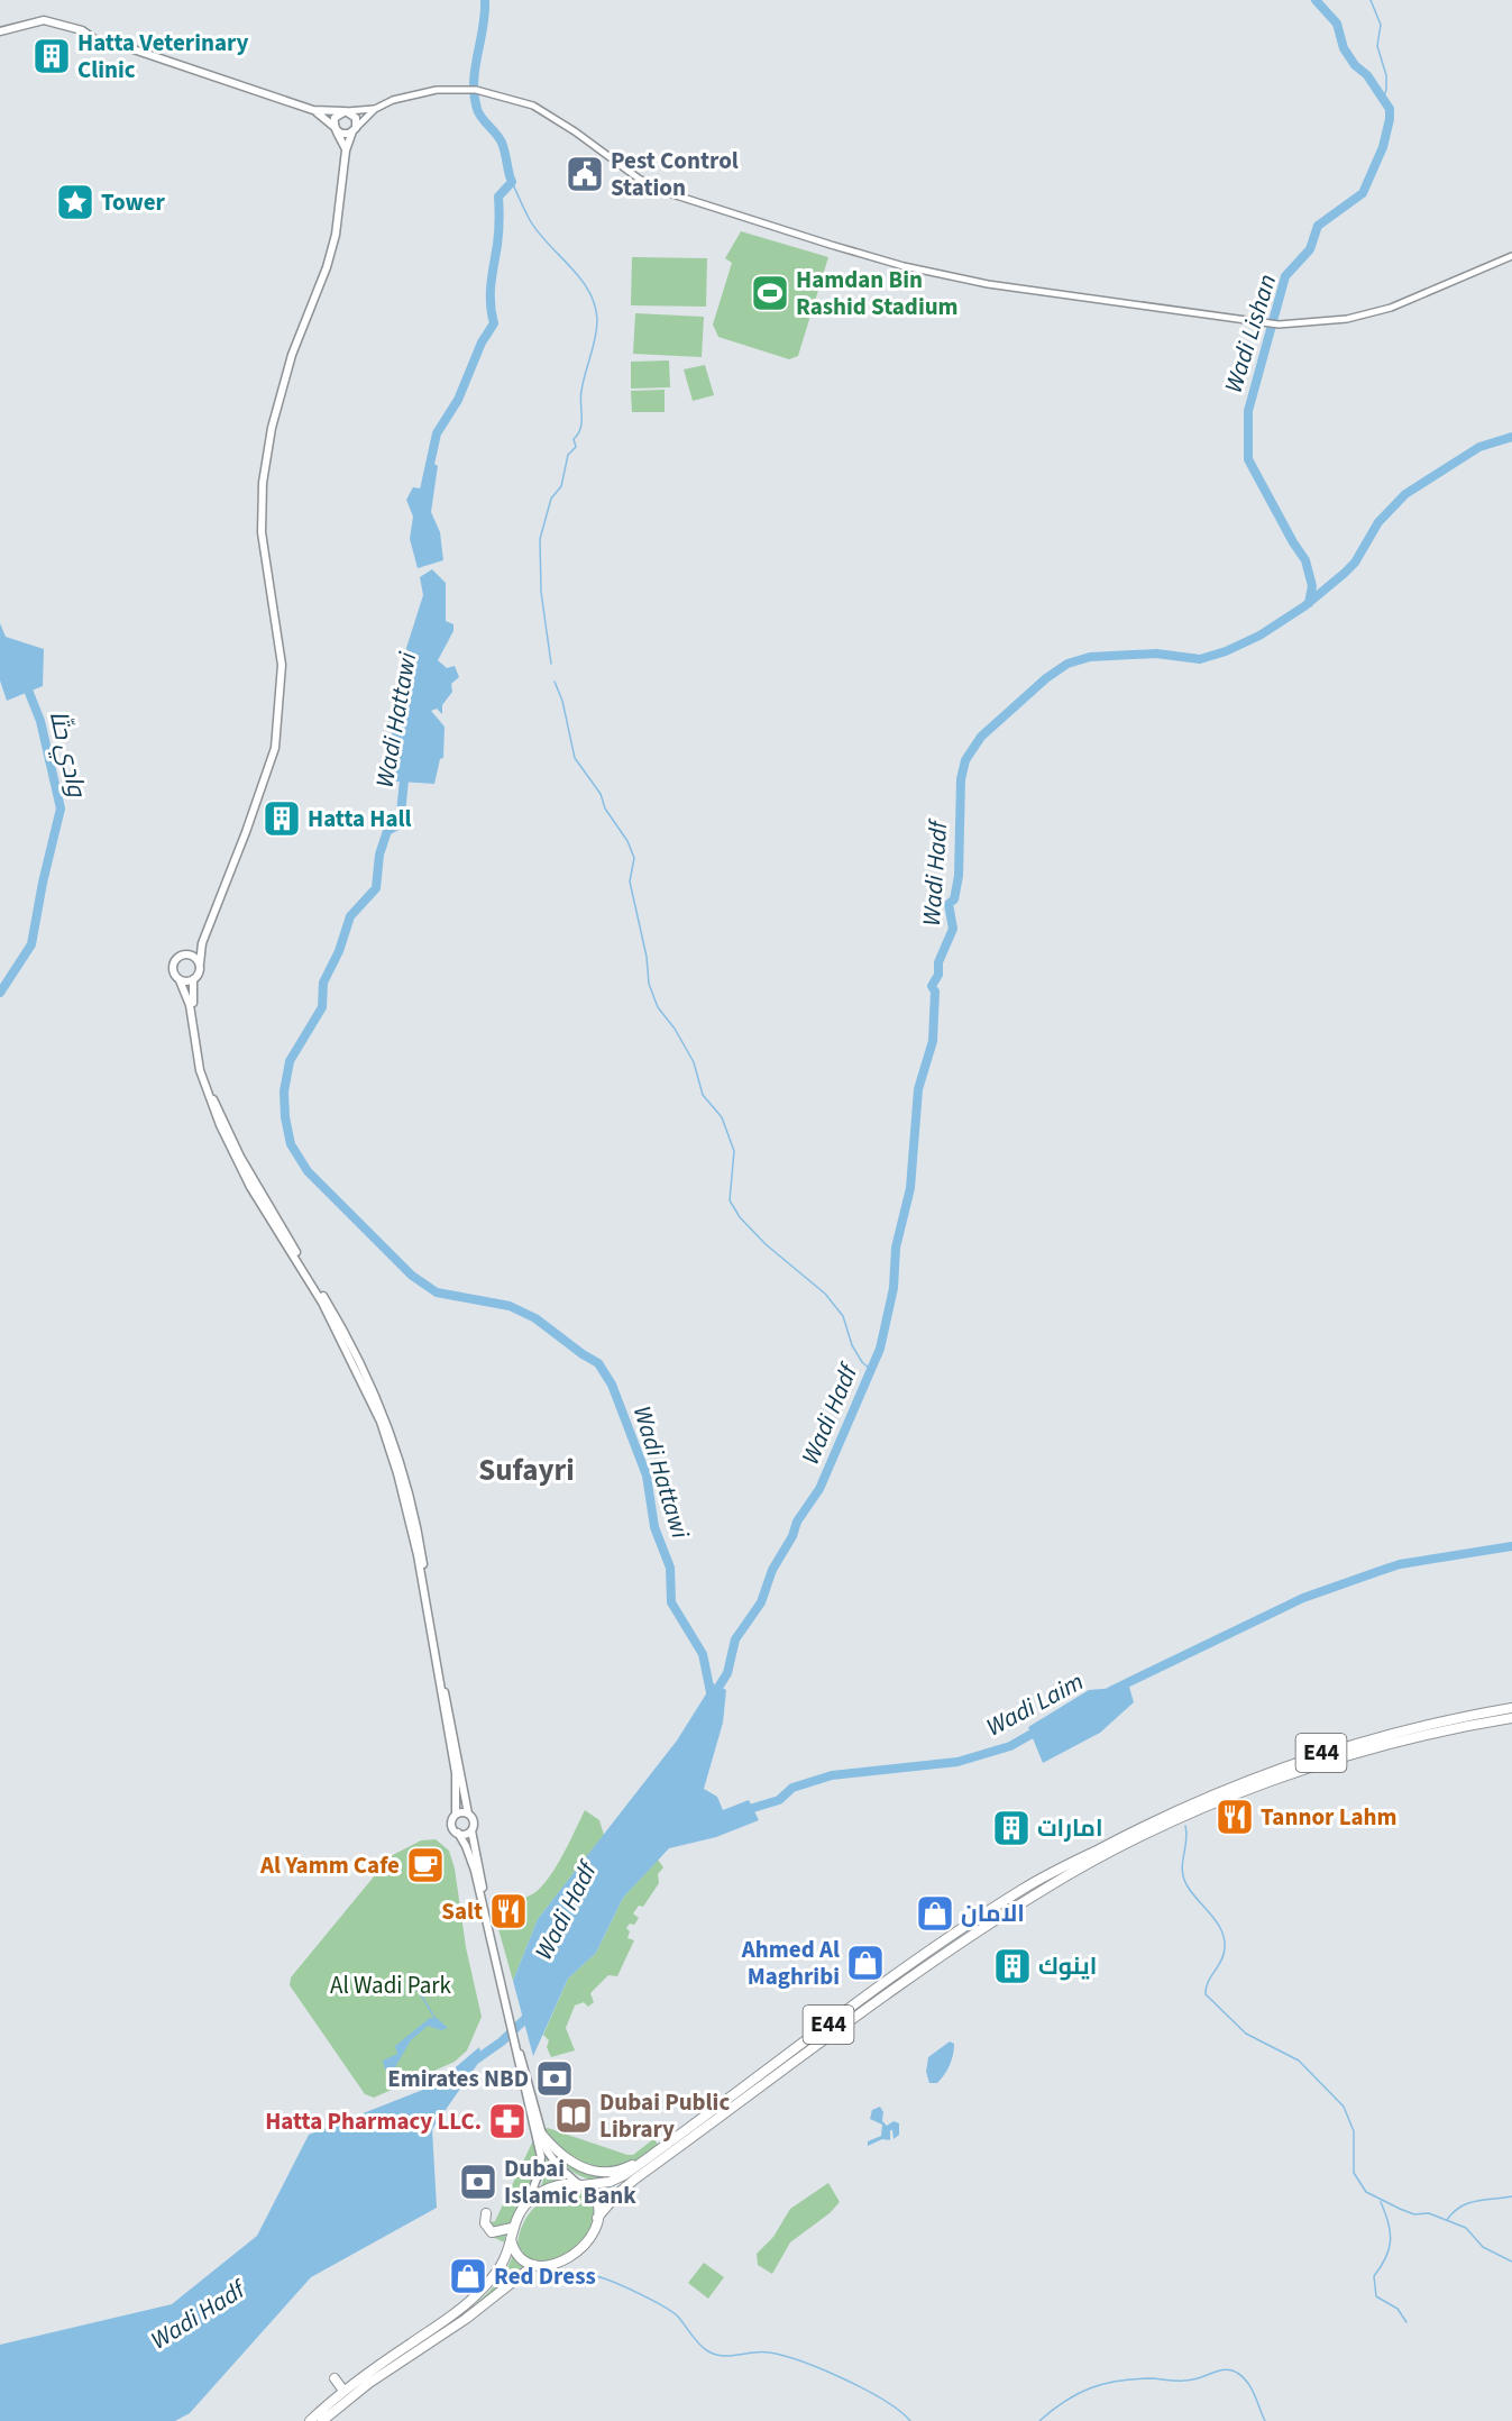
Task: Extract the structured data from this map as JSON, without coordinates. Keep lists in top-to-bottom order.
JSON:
{
  "streets": {
    "highway": ["E44"]
  },
  "districts": ["Sufayri"],
  "water": [
    "Wadi Lishan",
    "Wadi Hattawi",
    "وادي حتّا",
    "Wadi Hadf",
    "Wadi Laim"
  ],
  "parks": ["Al Wadi Park"],
  "places": {
    "building": [
      "Hatta Veterinary Clinic",
      "Hatta Hall",
      "امارات",
      "اينوك"
    ],
    "public building": ["Pest Control Station"],
    "place": ["Tower"],
    "sports": ["Hamdan Bin Rashid Stadium"],
    "restaurant": ["Tannor Lahm", "Salt"],
    "cafe": ["Al Yamm Cafe"],
    "shop": ["الامان", "Ahmed Al Maghribi", "Red Dress"],
    "bank": ["Emirates NBD", "Dubai Islamic Bank"],
    "library": ["Dubai Public Library"],
    "pharmacy": ["Hatta Pharmacy LLC."]
  }
}
